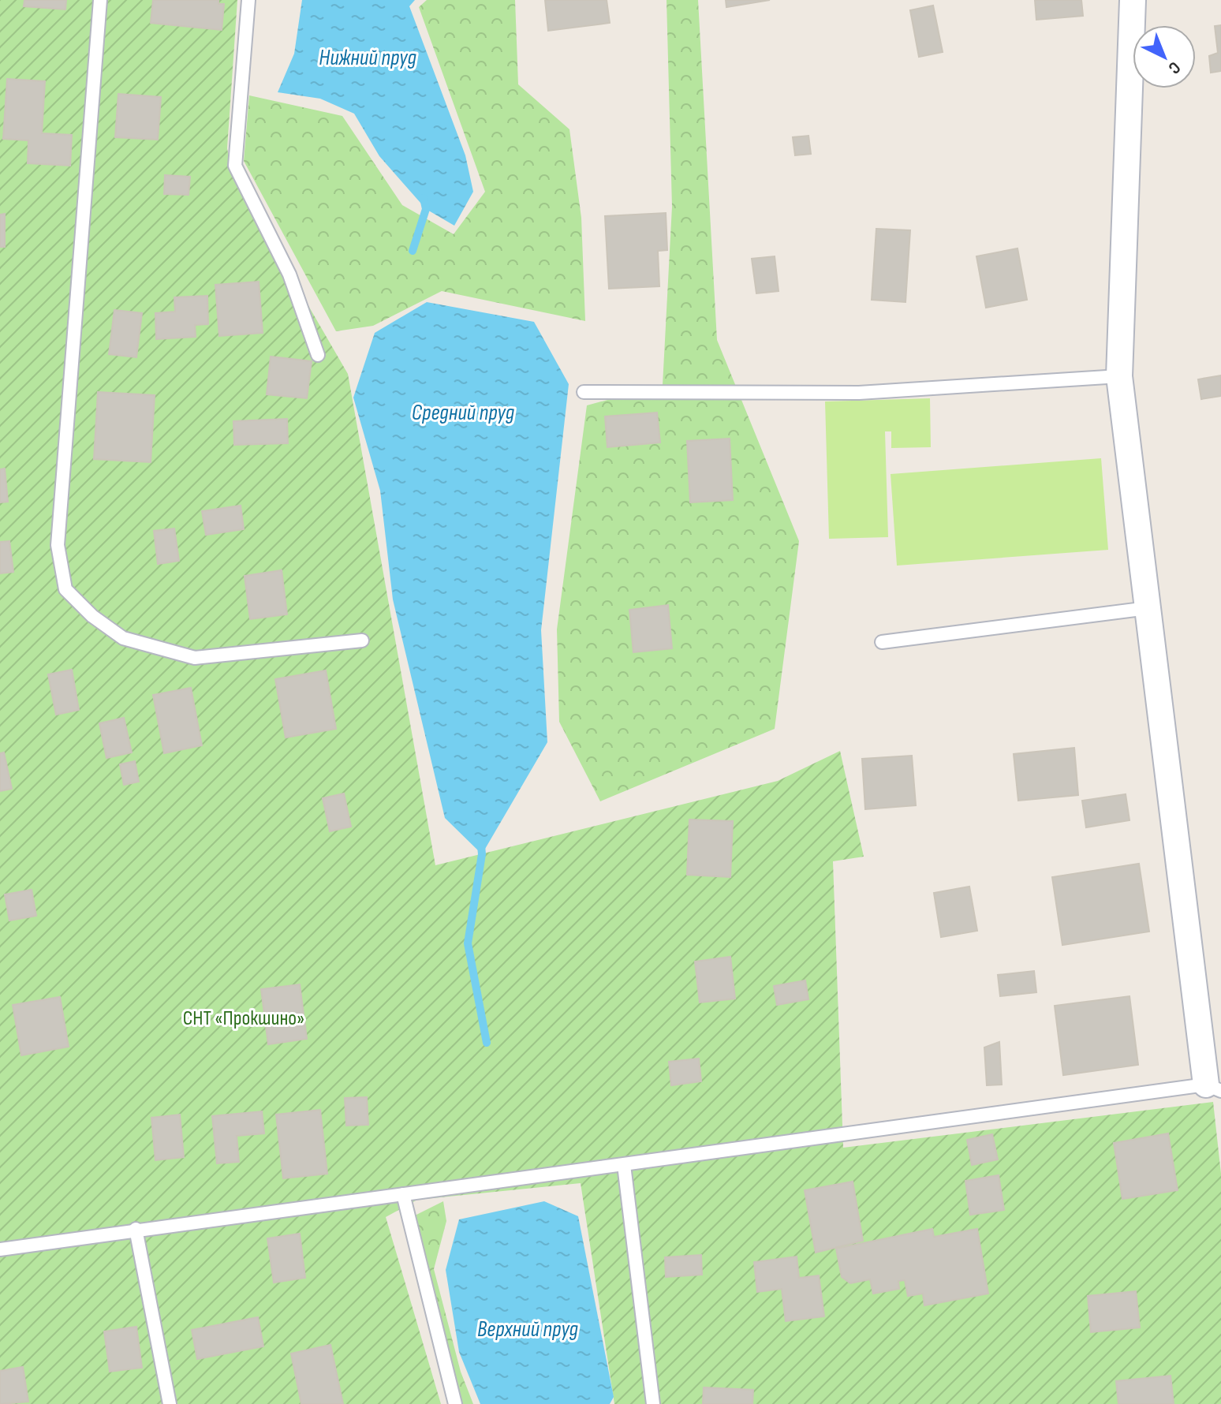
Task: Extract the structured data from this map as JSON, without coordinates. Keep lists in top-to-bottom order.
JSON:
{
  "water": ["Нижний пруд", "Средний пруд", "Верхний пруд"],
  "parks": ["СНТ «Прокшино»"],
  "north": "bottom right"
}
